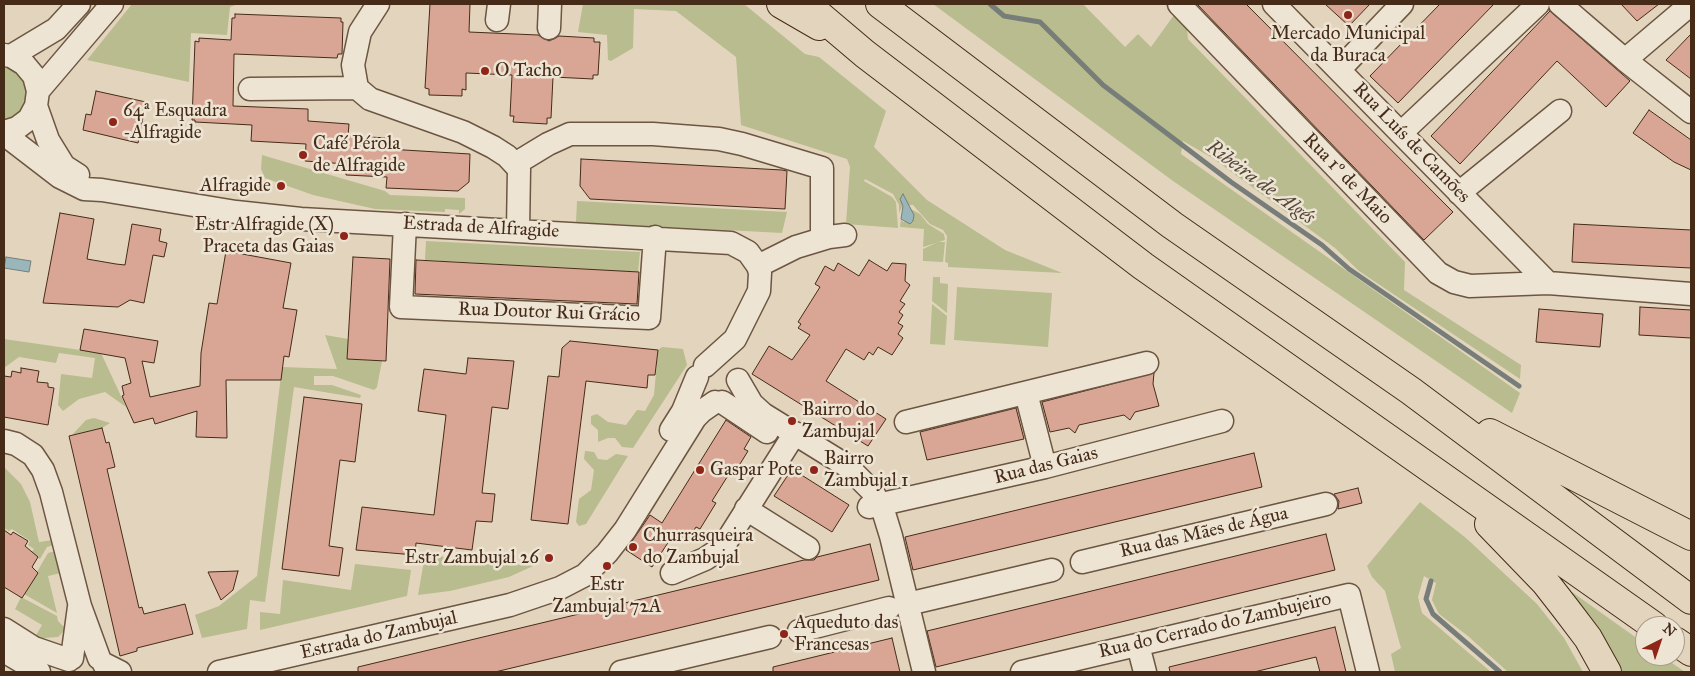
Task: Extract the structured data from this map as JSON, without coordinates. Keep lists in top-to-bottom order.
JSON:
{
  "streets": {
    "street": [
      "Rua Luís de Camões",
      "Rua 1º de Maio",
      "Estrada de Alfragide",
      "Rua Doutor Rui Grácio",
      "Rua das Gaias",
      "Rua das Mães de Água",
      "Rua do Cerrado do Zambujeiro",
      "Estrada do Zambujal"
    ]
  },
  "crossings": [
    ["Rua Luís de Camões", "Rua 1º de Maio"],
    ["Estrada de Alfragide", "Rua Doutor Rui Grácio"],
    ["Estrada de Alfragide", "Estrada do Zambujal"]
  ],
  "water": ["Ribeira de Algés"],
  "places": [
    "Mercado Municipal da Buraca",
    "O Tacho",
    "64ª Esquadra -Alfragide",
    "Café Pérola de Alfragide",
    "Alfragide",
    "Estr Alfragide (X) Praceta das Gaias",
    "Bairro do Zambujal",
    "Gaspar Pote",
    "Bairro Zambujal 1",
    "Churrasqueira do Zambujal",
    "Estr Zambujal 26",
    "Estr Zambujal 72A",
    "Aqueduto das Francesas"
  ],
  "north": "top right"
}
